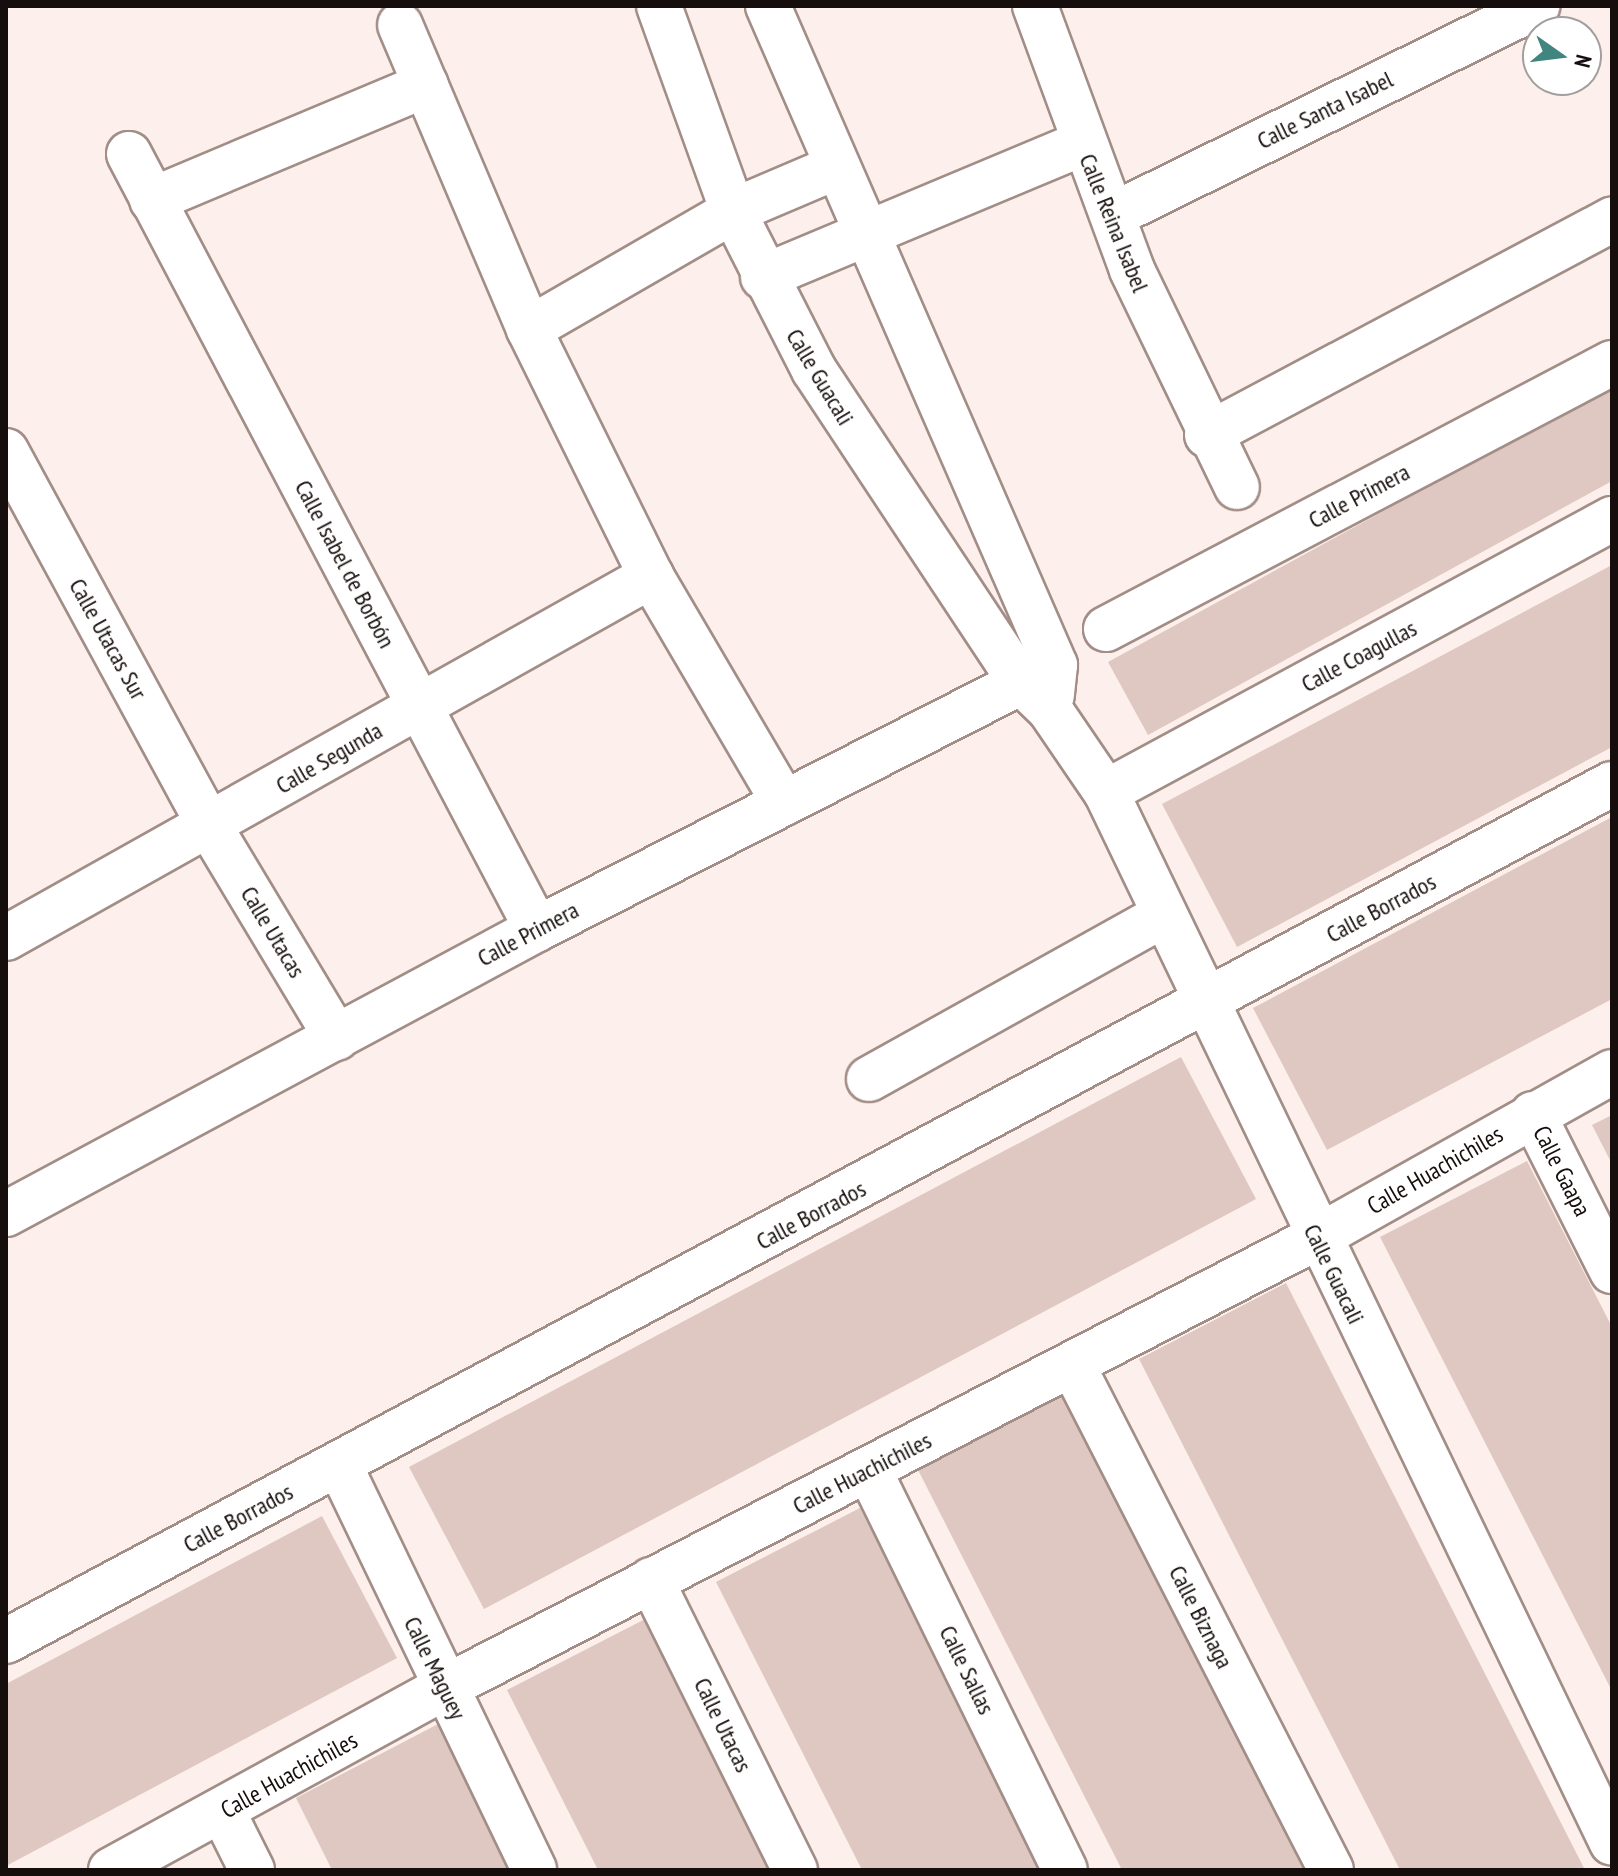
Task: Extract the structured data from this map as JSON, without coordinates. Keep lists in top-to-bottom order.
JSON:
{
  "streets": {
    "street": [
      "Calle Santa Isabel",
      "Calle Reina Isabel",
      "Calle Guacali",
      "Calle Primera",
      "Calle Isabel de Borbón",
      "Calle Utacas Sur",
      "Calle Coagullas",
      "Calle Segunda",
      "Calle Borrados",
      "Calle Utacas",
      "Calle Huachichiles",
      "Calle Gaapa",
      "Calle Biznaga",
      "Calle Maguey",
      "Calle Sallas"
    ]
  },
  "crossings": [
    ["Calle Santa Isabel", "Calle Reina Isabel"],
    ["Calle Guacali", "Calle Primera"],
    ["Calle Guacali", "Calle Coagullas"],
    ["Calle Guacali", "Calle Borrados"],
    ["Calle Guacali", "Calle Huachichiles"],
    ["Calle Primera", "Calle Isabel de Borbón"],
    ["Calle Primera", "Calle Utacas"],
    ["Calle Isabel de Borbón", "Calle Segunda"],
    ["Calle Utacas Sur", "Calle Segunda"],
    ["Calle Utacas Sur", "Calle Utacas"],
    ["Calle Segunda", "Calle Utacas"],
    ["Calle Borrados", "Calle Maguey"],
    ["Calle Utacas", "Calle Huachichiles"],
    ["Calle Huachichiles", "Calle Gaapa"],
    ["Calle Huachichiles", "Calle Biznaga"],
    ["Calle Huachichiles", "Calle Maguey"],
    ["Calle Huachichiles", "Calle Sallas"]
  ],
  "north": "right"
}
